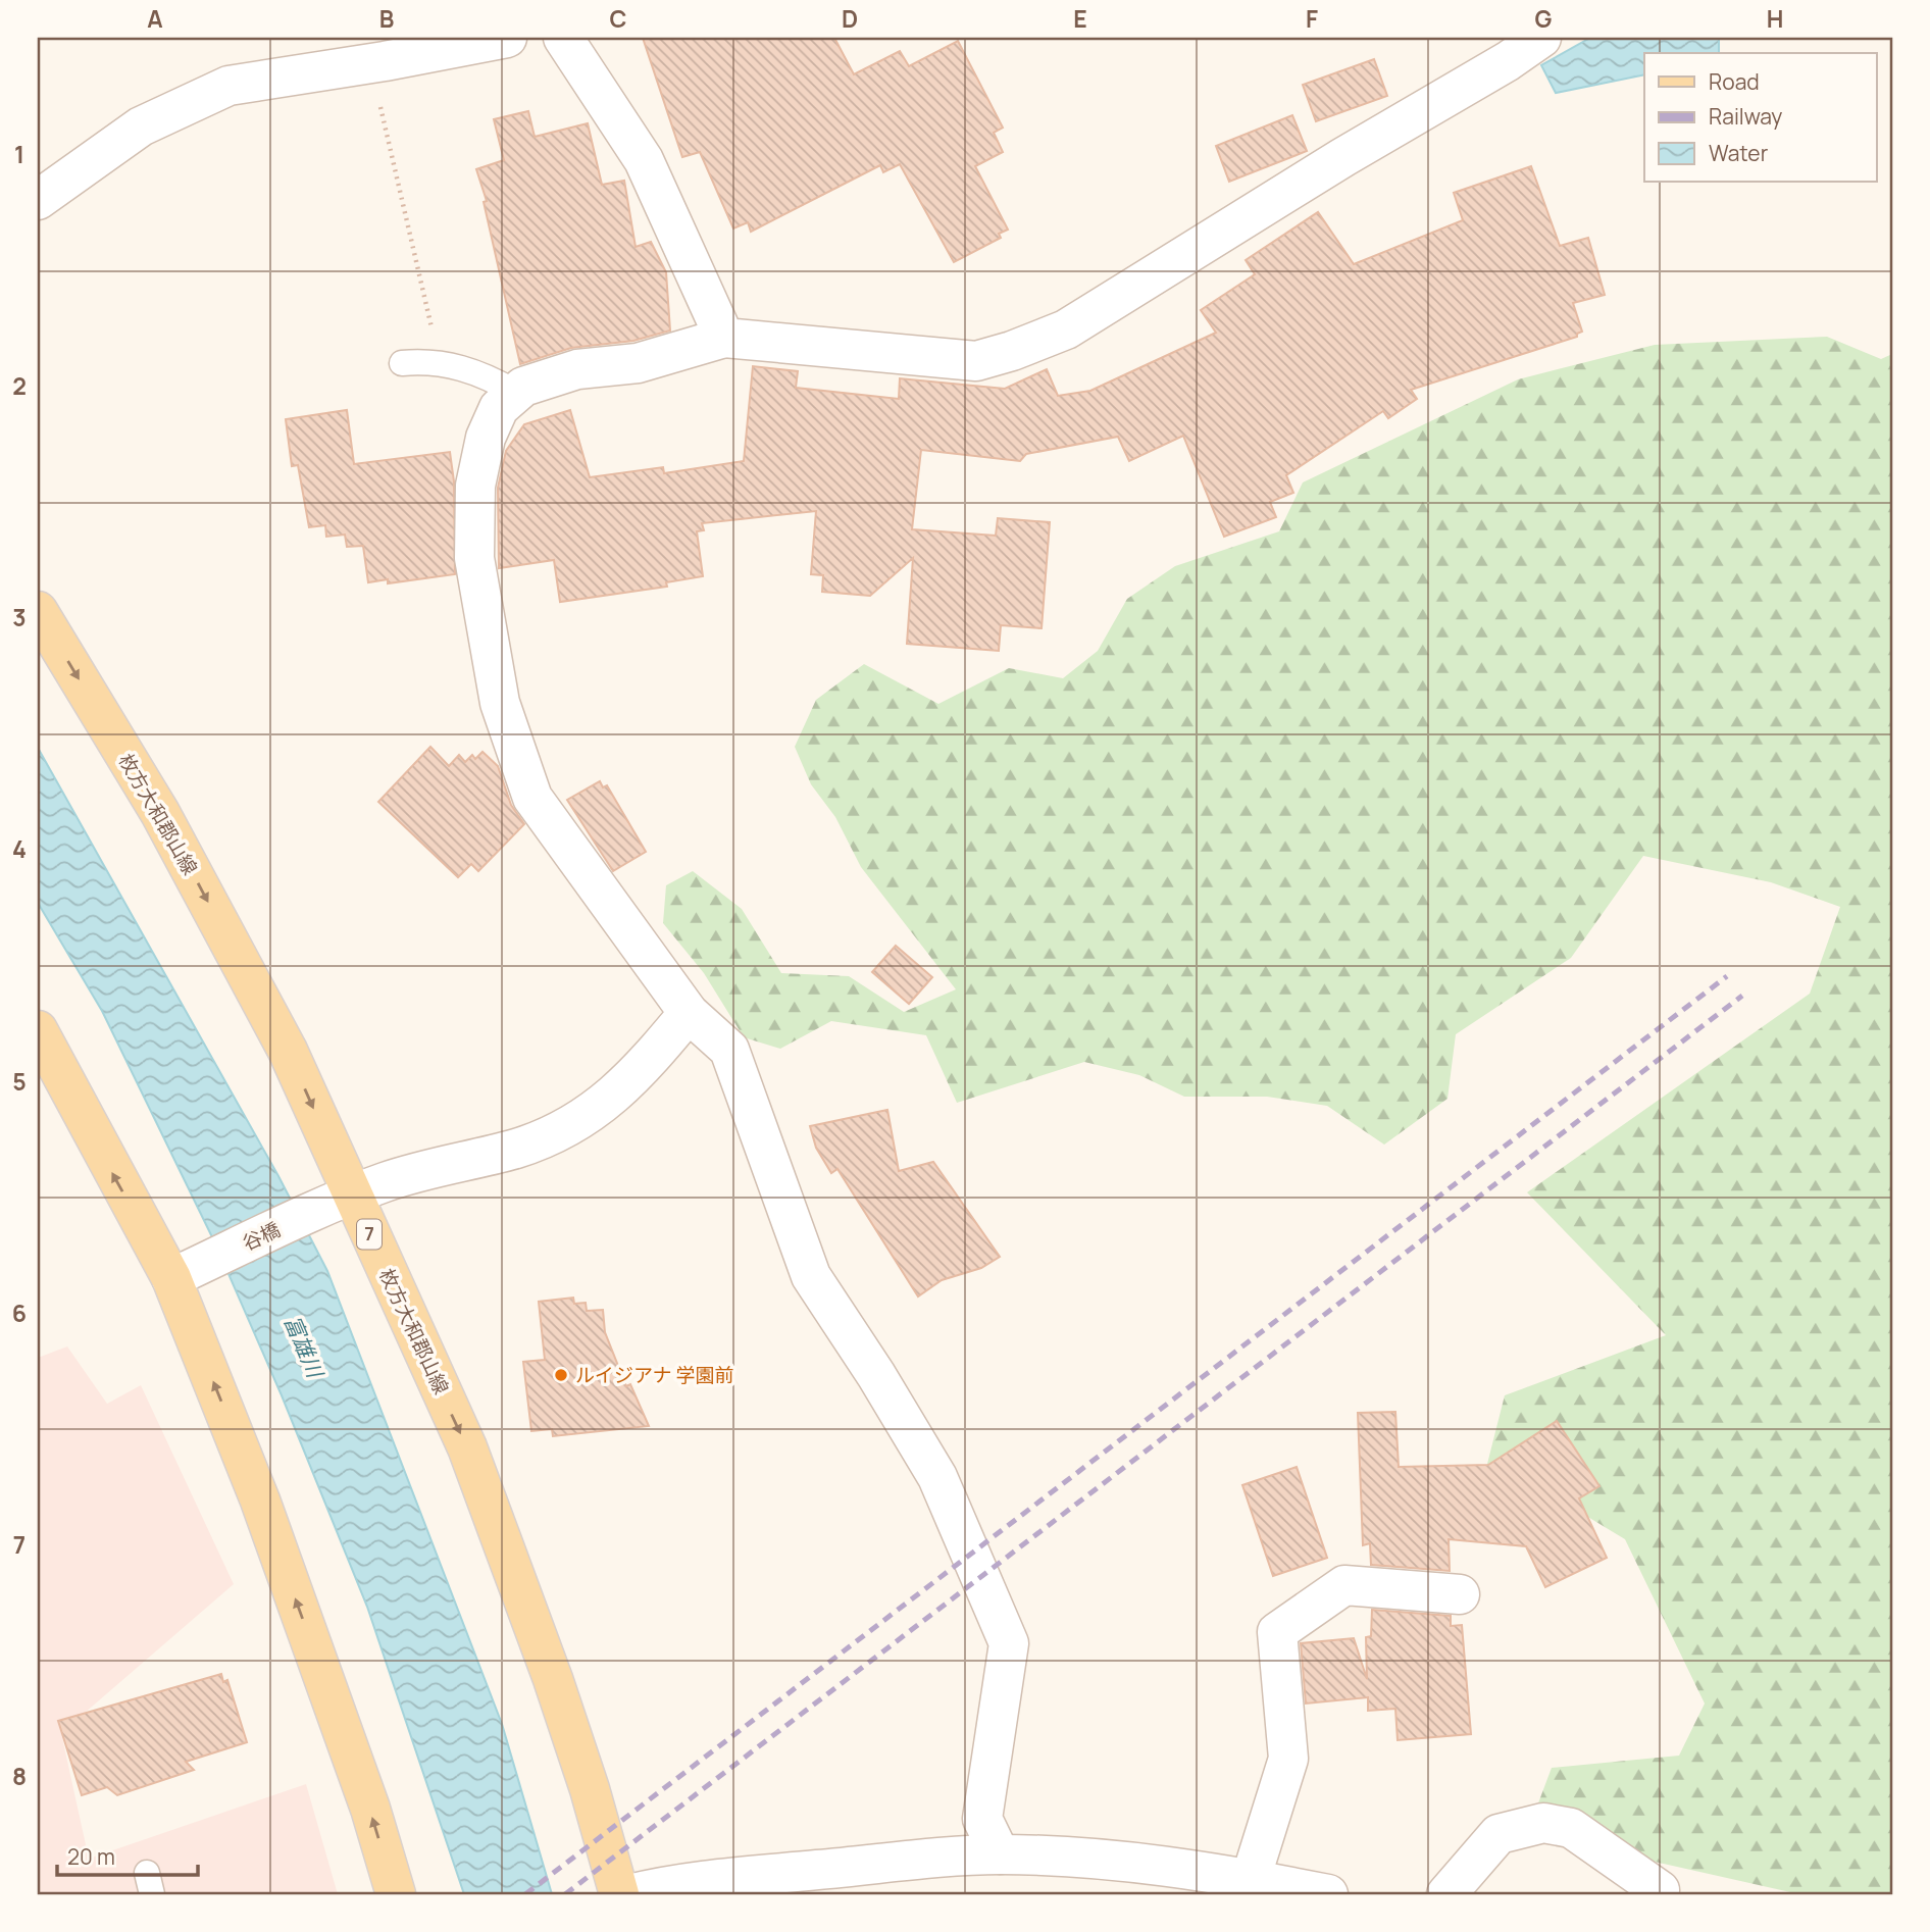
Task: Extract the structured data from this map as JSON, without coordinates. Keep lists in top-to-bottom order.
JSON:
{
  "streets": {
    "main road": ["枚方大和郡山線", "7"],
    "street": ["谷橋"]
  },
  "crossings": [
    ["枚方大和郡山線", "谷橋"]
  ],
  "water": ["富雄川"],
  "places": ["ルイジアナ 学園前"],
  "legend": ["Road", "Railway", "Water"],
  "scale_bar": "20 m",
  "grid": {
    "columns": [
      "A",
      "B",
      "C",
      "D",
      "E",
      "F",
      "G",
      "H"
    ],
    "rows": [
      "1",
      "2",
      "3",
      "4",
      "5",
      "6",
      "7",
      "8"
    ]
  }
}
